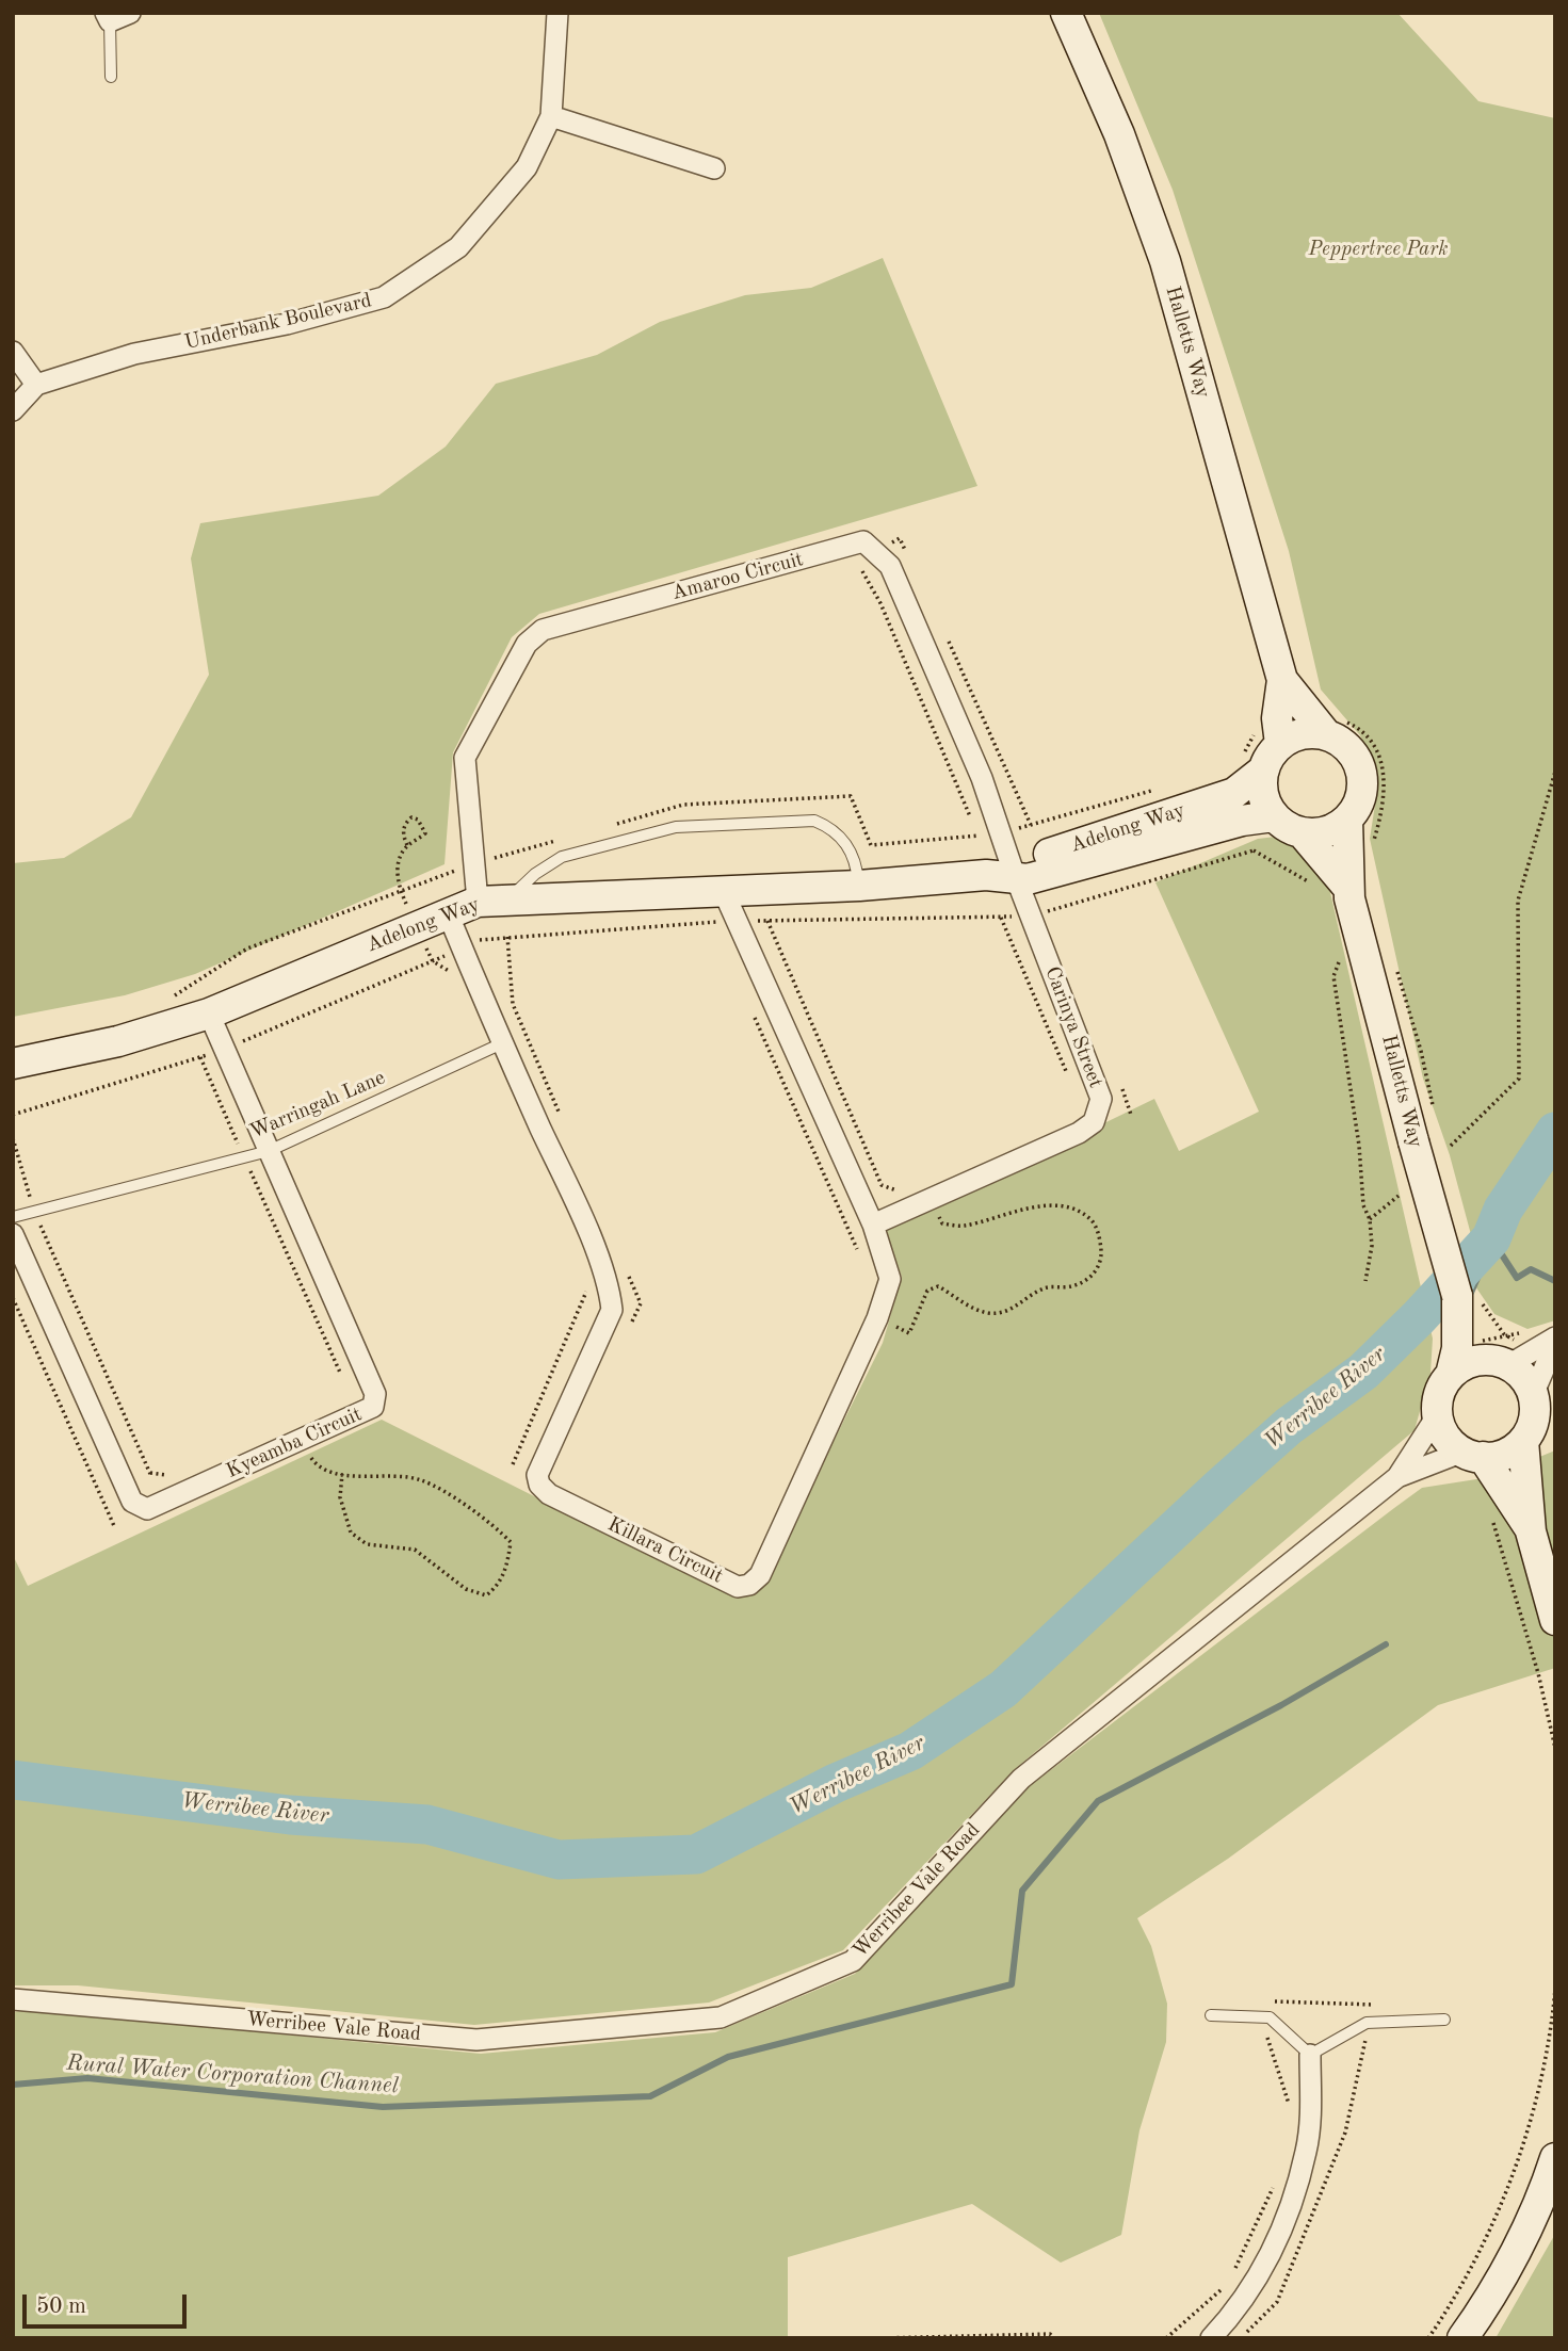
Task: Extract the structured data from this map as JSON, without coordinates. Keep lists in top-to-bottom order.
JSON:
{
  "streets": {
    "street": [
      "Underbank Boulevard",
      "Halletts Way",
      "Amaroo Circuit",
      "Adelong Way",
      "Carinya Street",
      "Kyeamba Circuit",
      "Killara Circuit",
      "Werribee Vale Road"
    ],
    "lane": ["Warringah Lane"]
  },
  "crossings": [
    ["Halletts Way", "Adelong Way"],
    ["Halletts Way", "Werribee Vale Road"],
    ["Amaroo Circuit", "Adelong Way"],
    ["Amaroo Circuit", "Carinya Street"],
    ["Adelong Way", "Carinya Street"],
    ["Adelong Way", "Kyeamba Circuit"],
    ["Adelong Way", "Killara Circuit"],
    ["Carinya Street", "Killara Circuit"],
    ["Warringah Lane", "Kyeamba Circuit"],
    ["Warringah Lane", "Killara Circuit"]
  ],
  "water": ["Werribee River", "Rural Water Corporation Channel"],
  "parks": ["Peppertree Park"],
  "scale_bar": "50 m"
}
